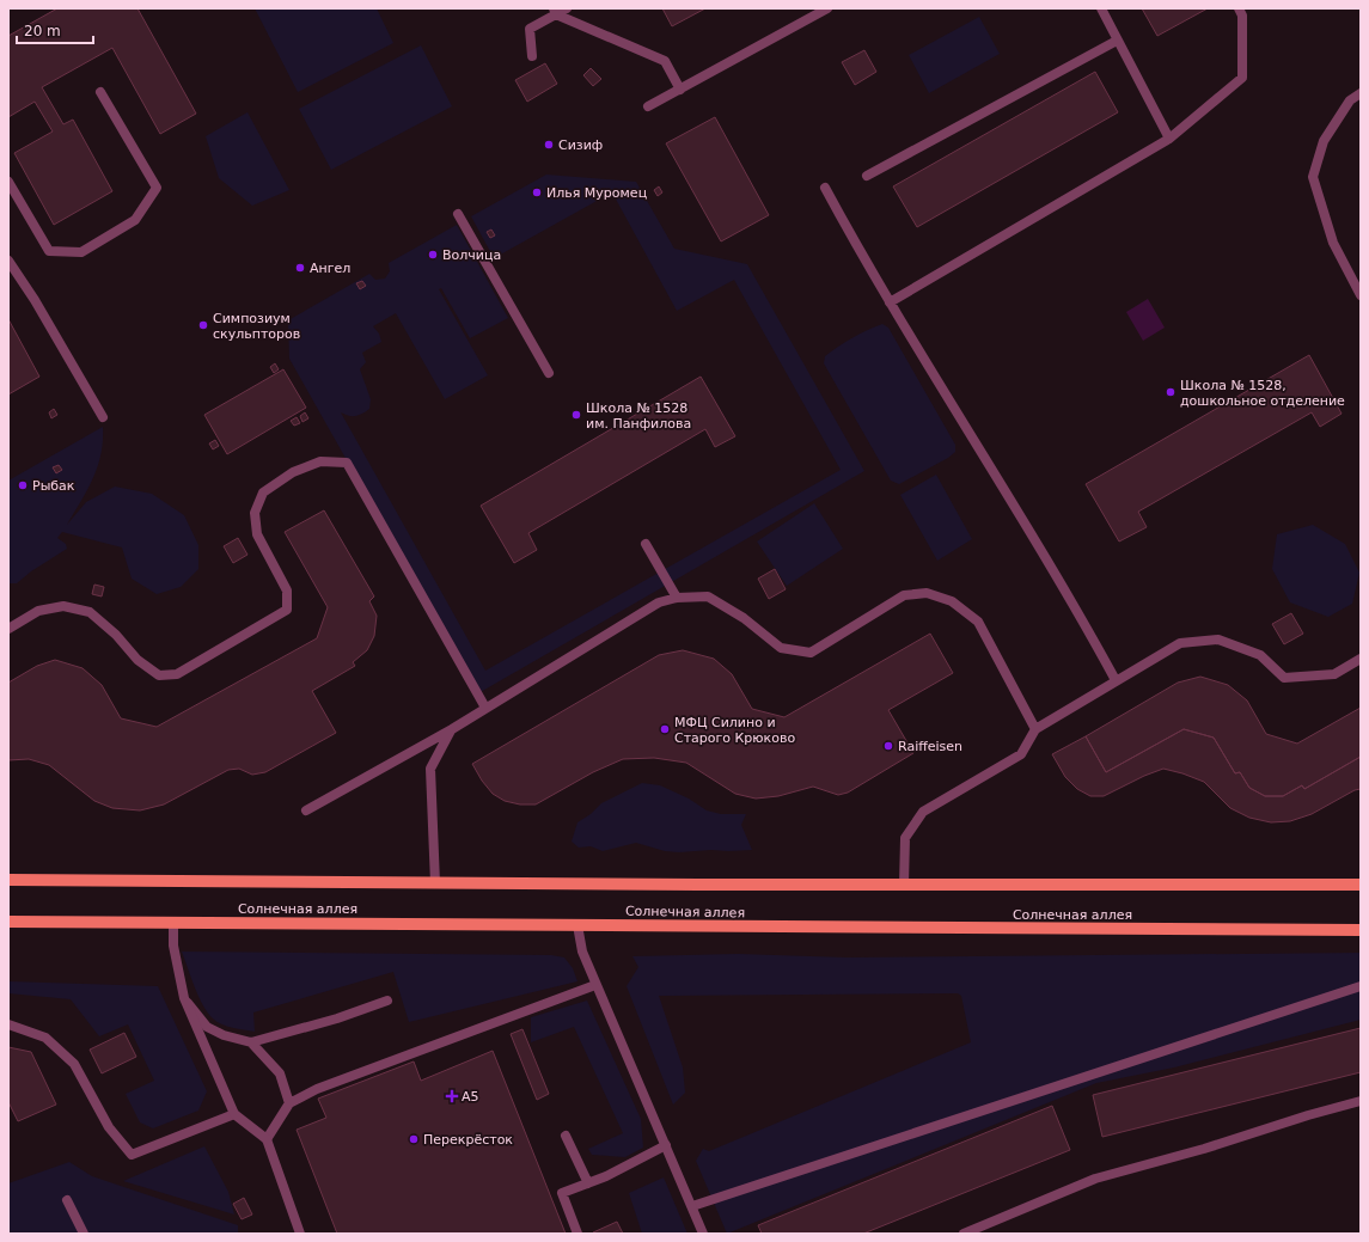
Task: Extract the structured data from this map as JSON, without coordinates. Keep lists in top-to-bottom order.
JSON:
{
  "streets": {
    "main road": ["Солнечная аллея"]
  },
  "places": {
    "other": [
      "Сизиф",
      "Илья Муромец",
      "Волчица",
      "Ангел",
      "Симпозиум скульпторов",
      "Школа № 1528, дошкольное отделение",
      "Школа № 1528 им. Панфилова",
      "Рыбак",
      "МФЦ Силино и Старого Крюково",
      "Raiffeisen",
      "Перекрёсток"
    ],
    "health": ["А5"]
  },
  "scale_bar": "20 m"
}
